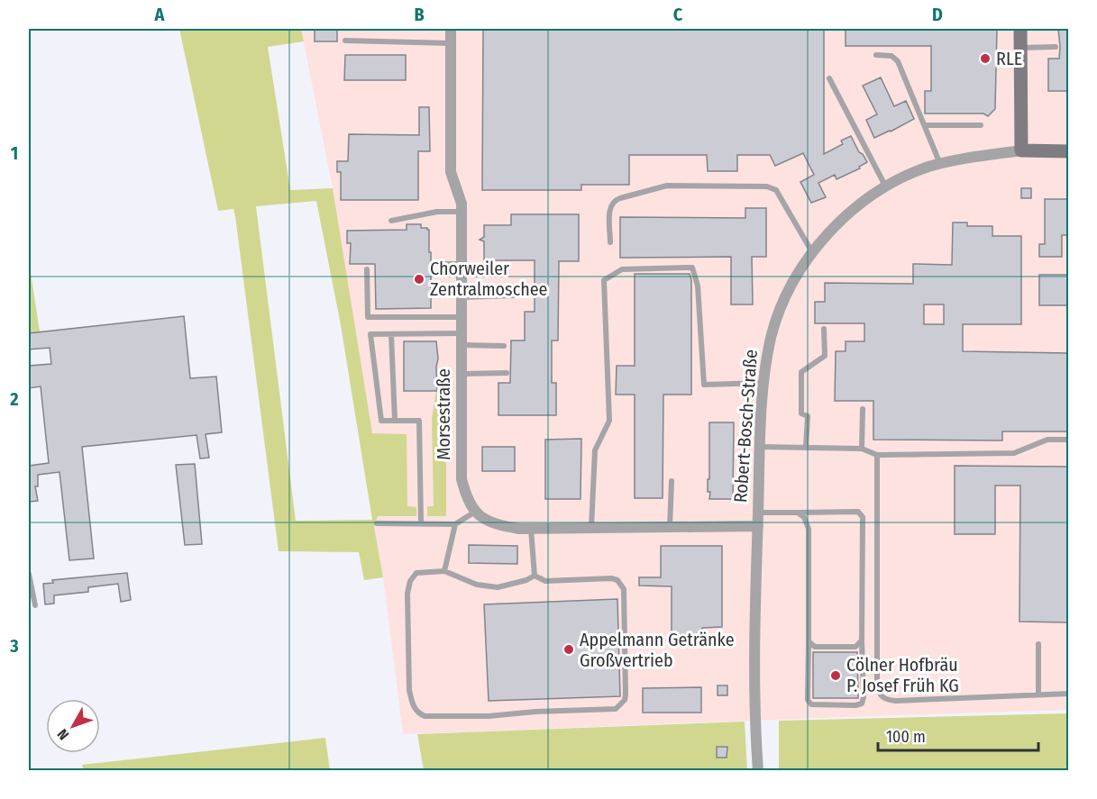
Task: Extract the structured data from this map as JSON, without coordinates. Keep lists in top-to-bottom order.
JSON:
{
  "streets": {
    "street": ["Morsestraße", "Robert-Bosch-Straße"]
  },
  "places": [
    "RLE",
    "Chorweiler Zentralmoschee",
    "Appelmann Getränke Großvertrieb",
    "Cölner Hofbräu P. Josef Früh KG"
  ],
  "scale_bar": "100 m",
  "north": "bottom left",
  "grid": {
    "columns": [
      "A",
      "B",
      "C",
      "D"
    ],
    "rows": ["1", "2", "3"]
  }
}
